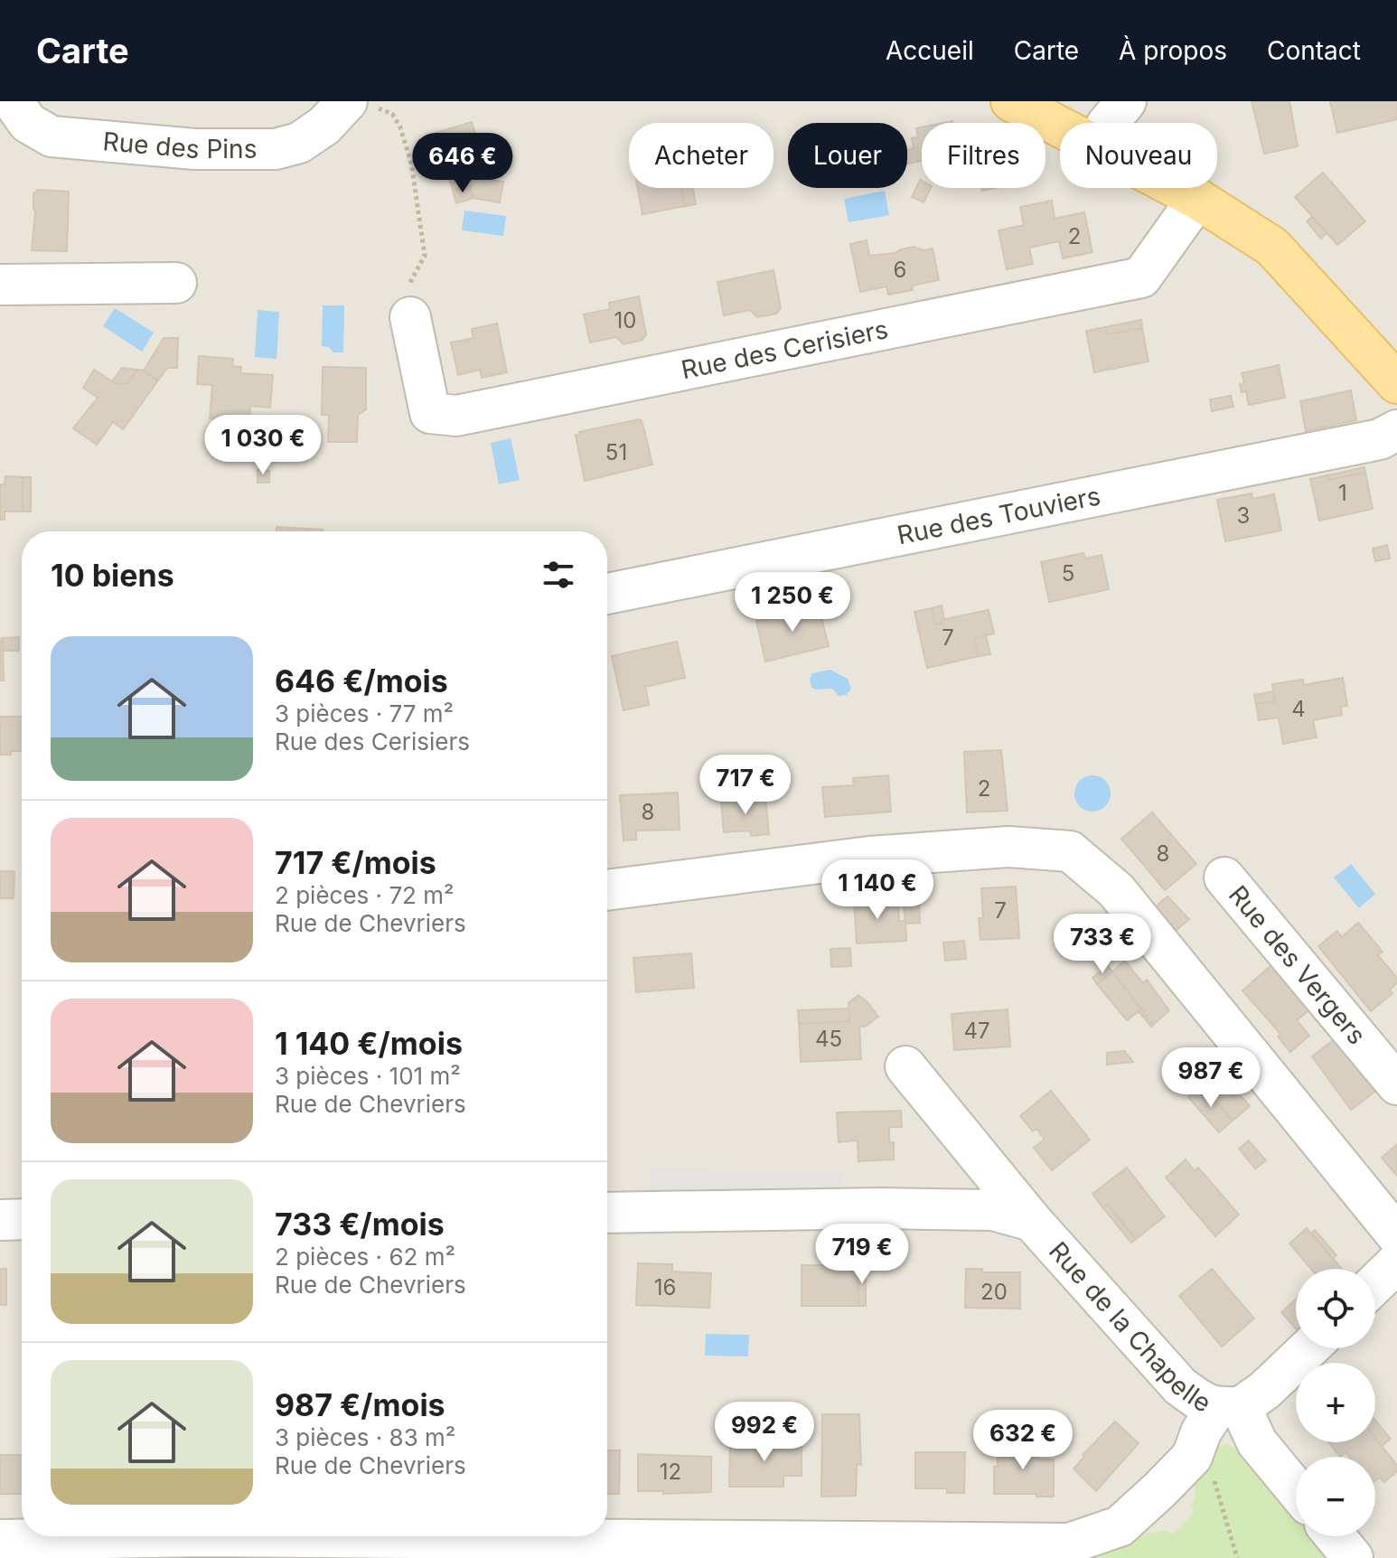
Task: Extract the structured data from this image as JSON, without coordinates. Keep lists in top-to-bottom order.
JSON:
{
  "streets": {
    "street": [
      "Rue des Pins",
      "Rue des Cerisiers",
      "Rue des Touviers",
      "Rue des Vergers",
      "Rue de la Chapelle"
    ]
  },
  "house_numbers": [
    "2",
    "6",
    "10",
    "51",
    "1",
    "3",
    "5",
    "7",
    "4",
    "2",
    "8",
    "8",
    "7",
    "47",
    "45",
    "16",
    "20",
    "12"
  ],
  "page": {
    "header": "Carte",
    "nav": [
      "Accueil",
      "Carte",
      "À propos",
      "Contact"
    ],
    "chip": [
      "Acheter",
      "Louer",
      "Filtres",
      "Nouveau"
    ],
    "price": [
      "646 €",
      "1 030 €",
      "1 250 €",
      "717 €",
      "1 140 €",
      "733 €",
      "987 €",
      "719 €",
      "992 €",
      "632 €"
    ],
    "heading": "10 biens",
    "list": [
      {
        "name": "646 €/mois",
        "note": "3 pièces · 77 m² · Rue des Cerisiers"
      },
      {
        "name": "717 €/mois",
        "note": "2 pièces · 72 m² · Rue de Chevriers"
      },
      {
        "name": "1 140 €/mois",
        "note": "3 pièces · 101 m² · Rue de Chevriers"
      },
      {
        "name": "733 €/mois",
        "note": "2 pièces · 62 m² · Rue de Chevriers"
      },
      {
        "name": "987 €/mois",
        "note": "3 pièces · 83 m² · Rue de Chevriers"
      }
    ],
    "map_buttons": ["+", "−"]
  }
}
